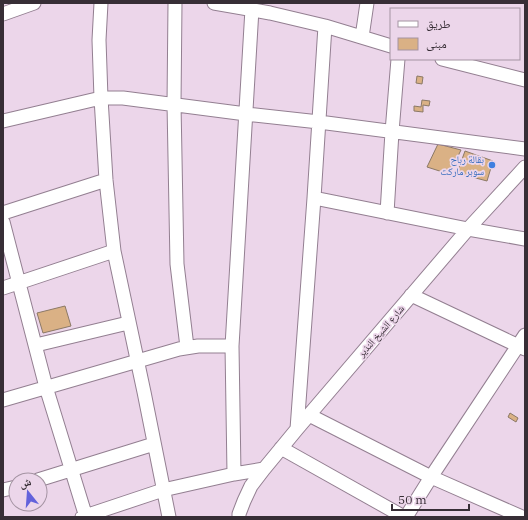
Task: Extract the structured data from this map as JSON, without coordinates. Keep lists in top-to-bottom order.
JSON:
{
  "streets": {
    "street": ["شارع الشيخ النذير"]
  },
  "places": ["بقالة رباح سوبر ماركت"],
  "legend": ["طريق", "مبنى"],
  "scale_bar": "50 m",
  "north": "top"
}
